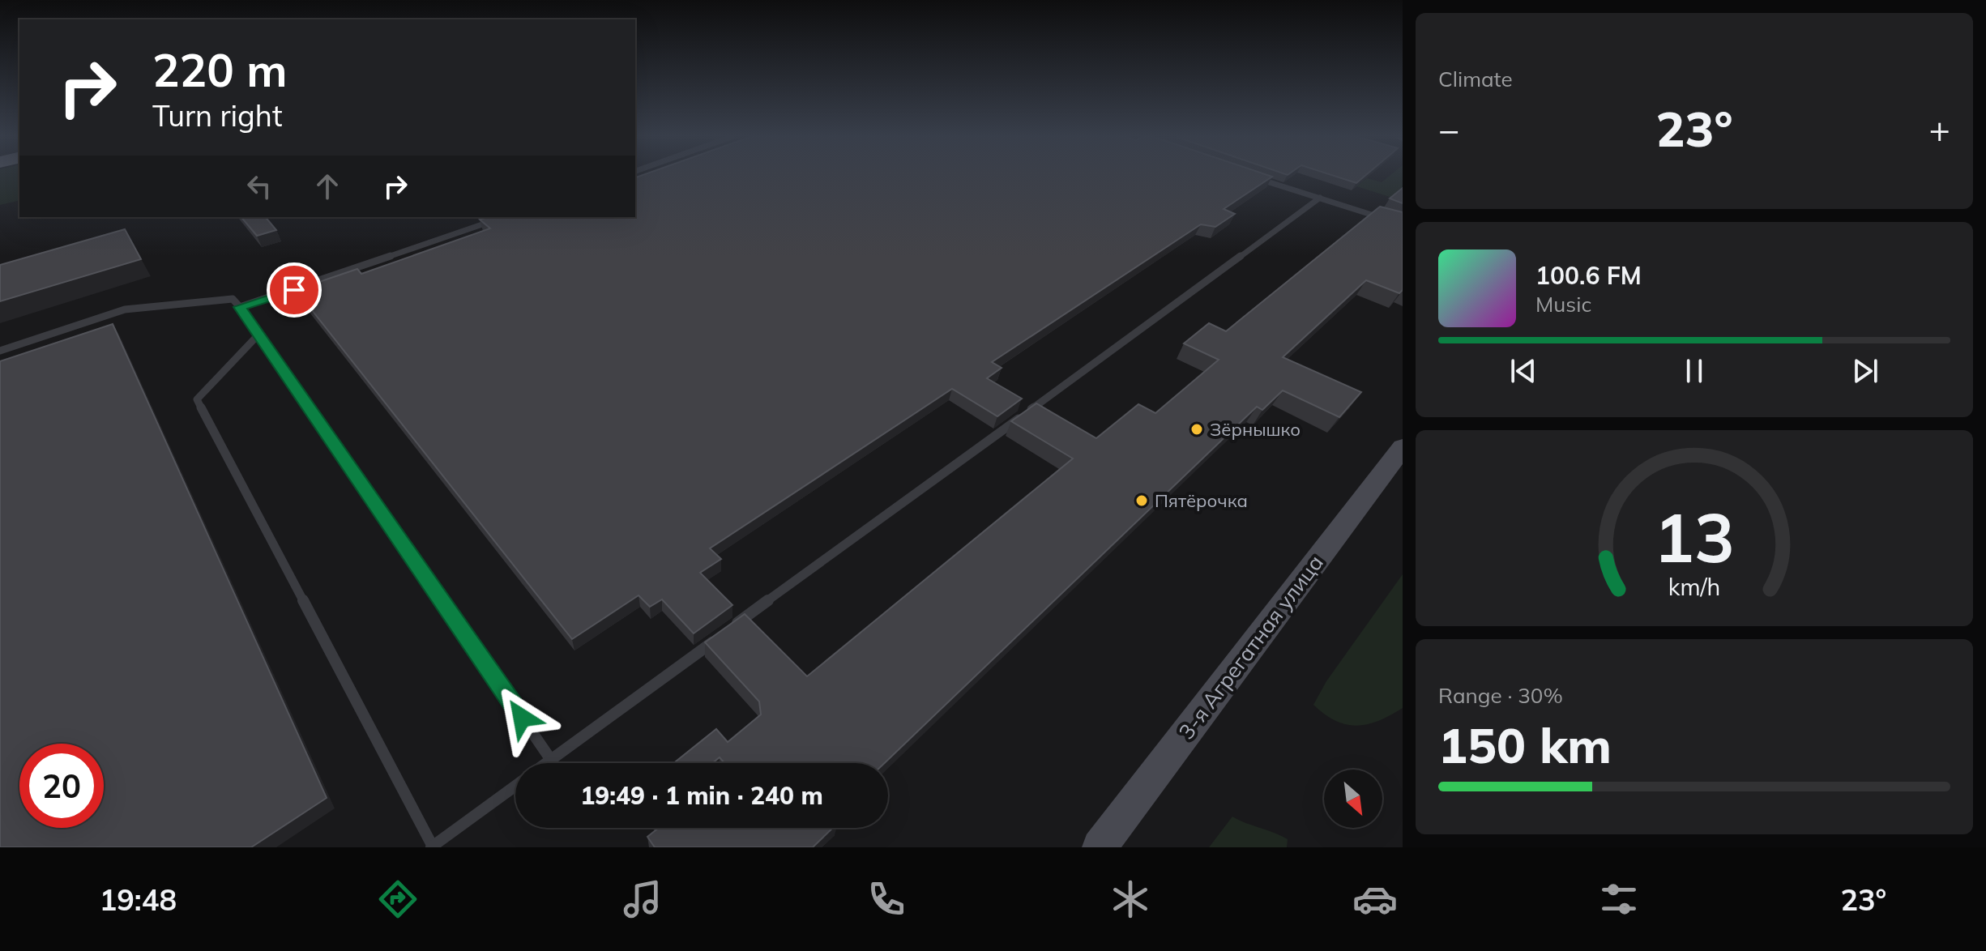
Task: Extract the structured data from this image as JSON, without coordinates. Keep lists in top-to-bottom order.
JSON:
{
  "streets": {
    "street": ["3-я Агрегатная улица"]
  },
  "places": ["Зёрнышко", "Пятёрочка"],
  "north": "bottom right",
  "page": {
    "tile": [
      "Climate",
      ["Range · 30%", "150 km"]
    ],
    "turn": ["220 m", "Turn right"],
    "heat": ["−", "23°", "+"],
    "song": ["100.6 FM", "Music"],
    "limit": "20",
    "trip": "19:49 · 1 min · 240 m",
    "tabs": ["19:48", "23°"],
    "gauge": ["13", "km/h"]
  }
}
